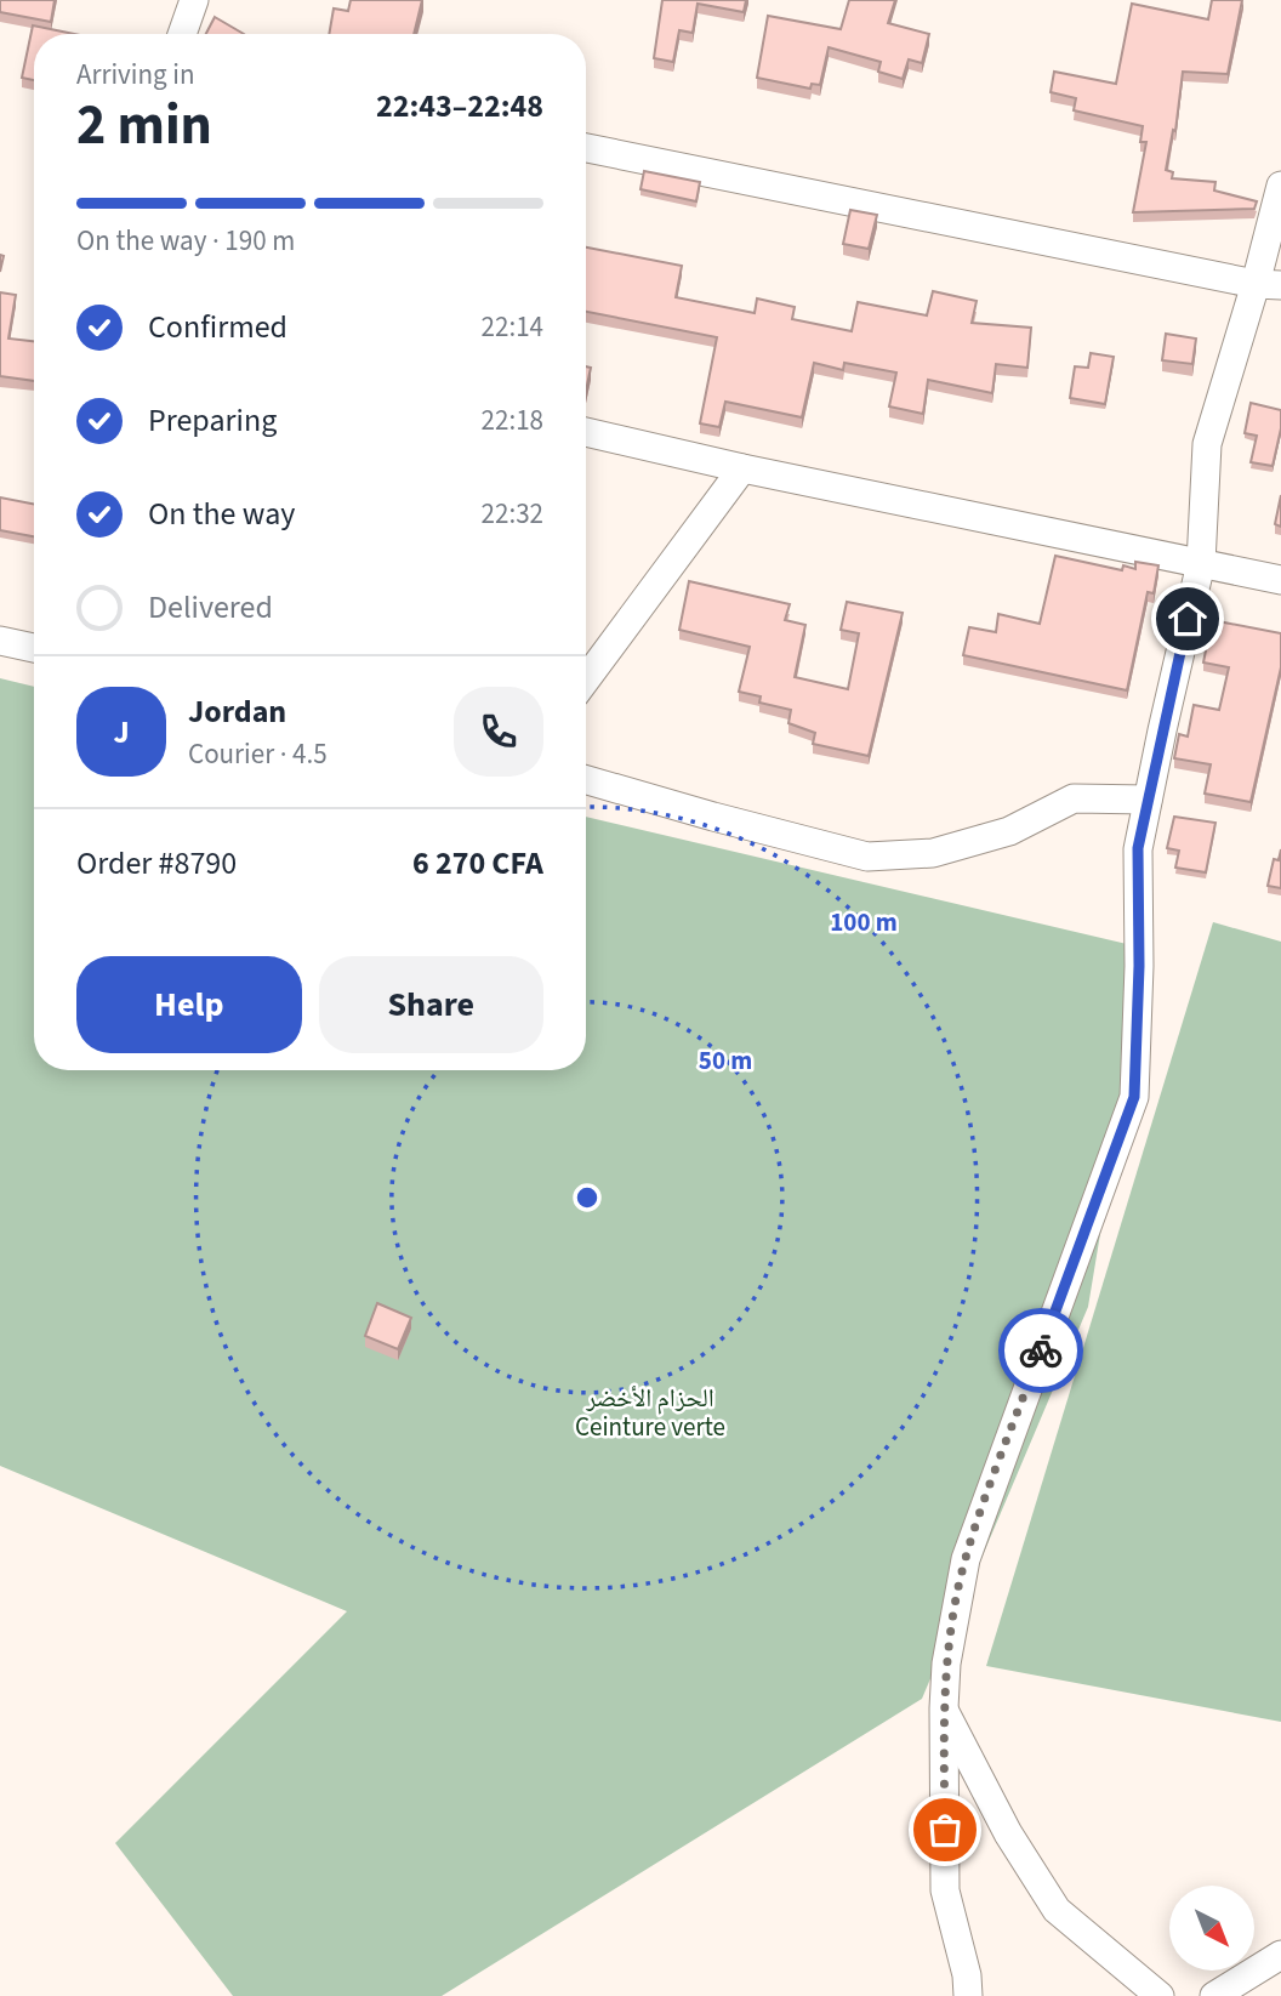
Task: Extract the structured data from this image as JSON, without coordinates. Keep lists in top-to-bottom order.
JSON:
{
  "parks": ["الحزام الأخضر Ceinture verte"],
  "north": "bottom right",
  "page": {
    "heading": ["2 min", "Arriving in", "22:43–22:48"],
    "panel": [
      "Jordan",
      "Courier · 4.5",
      "Order #8790",
      "6 270 CFA"
    ],
    "bar": "On the way · 190 m",
    "list": [
      ["Confirmed", "22:14"],
      ["Preparing", "22:18"],
      ["On the way", "22:32"],
      "Delivered"
    ],
    "round": "J",
    "buttons": ["Help", "Share"]
  },
  "rings": ["100 m", "50 m"]
}
